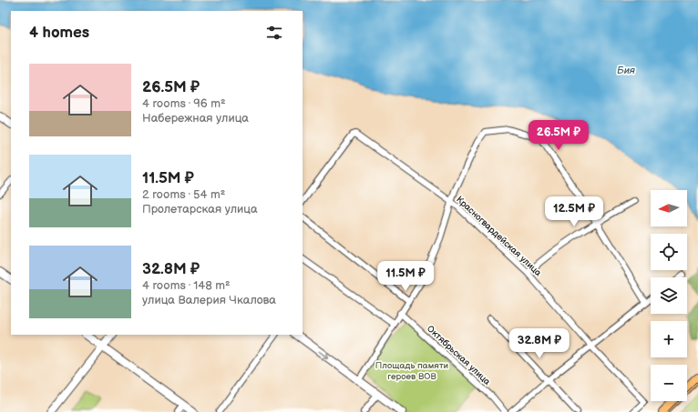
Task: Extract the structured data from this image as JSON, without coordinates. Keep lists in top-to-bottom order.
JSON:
{
  "streets": {
    "street": ["Красногвардейская улица", "Октябрьская улица"]
  },
  "water": ["Бия"],
  "parks": ["Площадь памяти героев ВОВ"],
  "north": "left",
  "page": {
    "heading": "4 homes",
    "list": [
      {
        "name": "26.5M ₽",
        "note": "4 rooms · 96 m² · Набережная улица"
      },
      {
        "name": "11.5M ₽",
        "note": "2 rooms · 54 m² · Пролетарская улица"
      },
      {
        "name": "32.8M ₽",
        "note": "4 rooms · 148 m² · улица Валерия Чкалова"
      }
    ],
    "price": [
      "26.5M ₽",
      "12.5M ₽",
      "11.5M ₽",
      "32.8M ₽"
    ],
    "map_buttons": ["+", "−"]
  }
}
